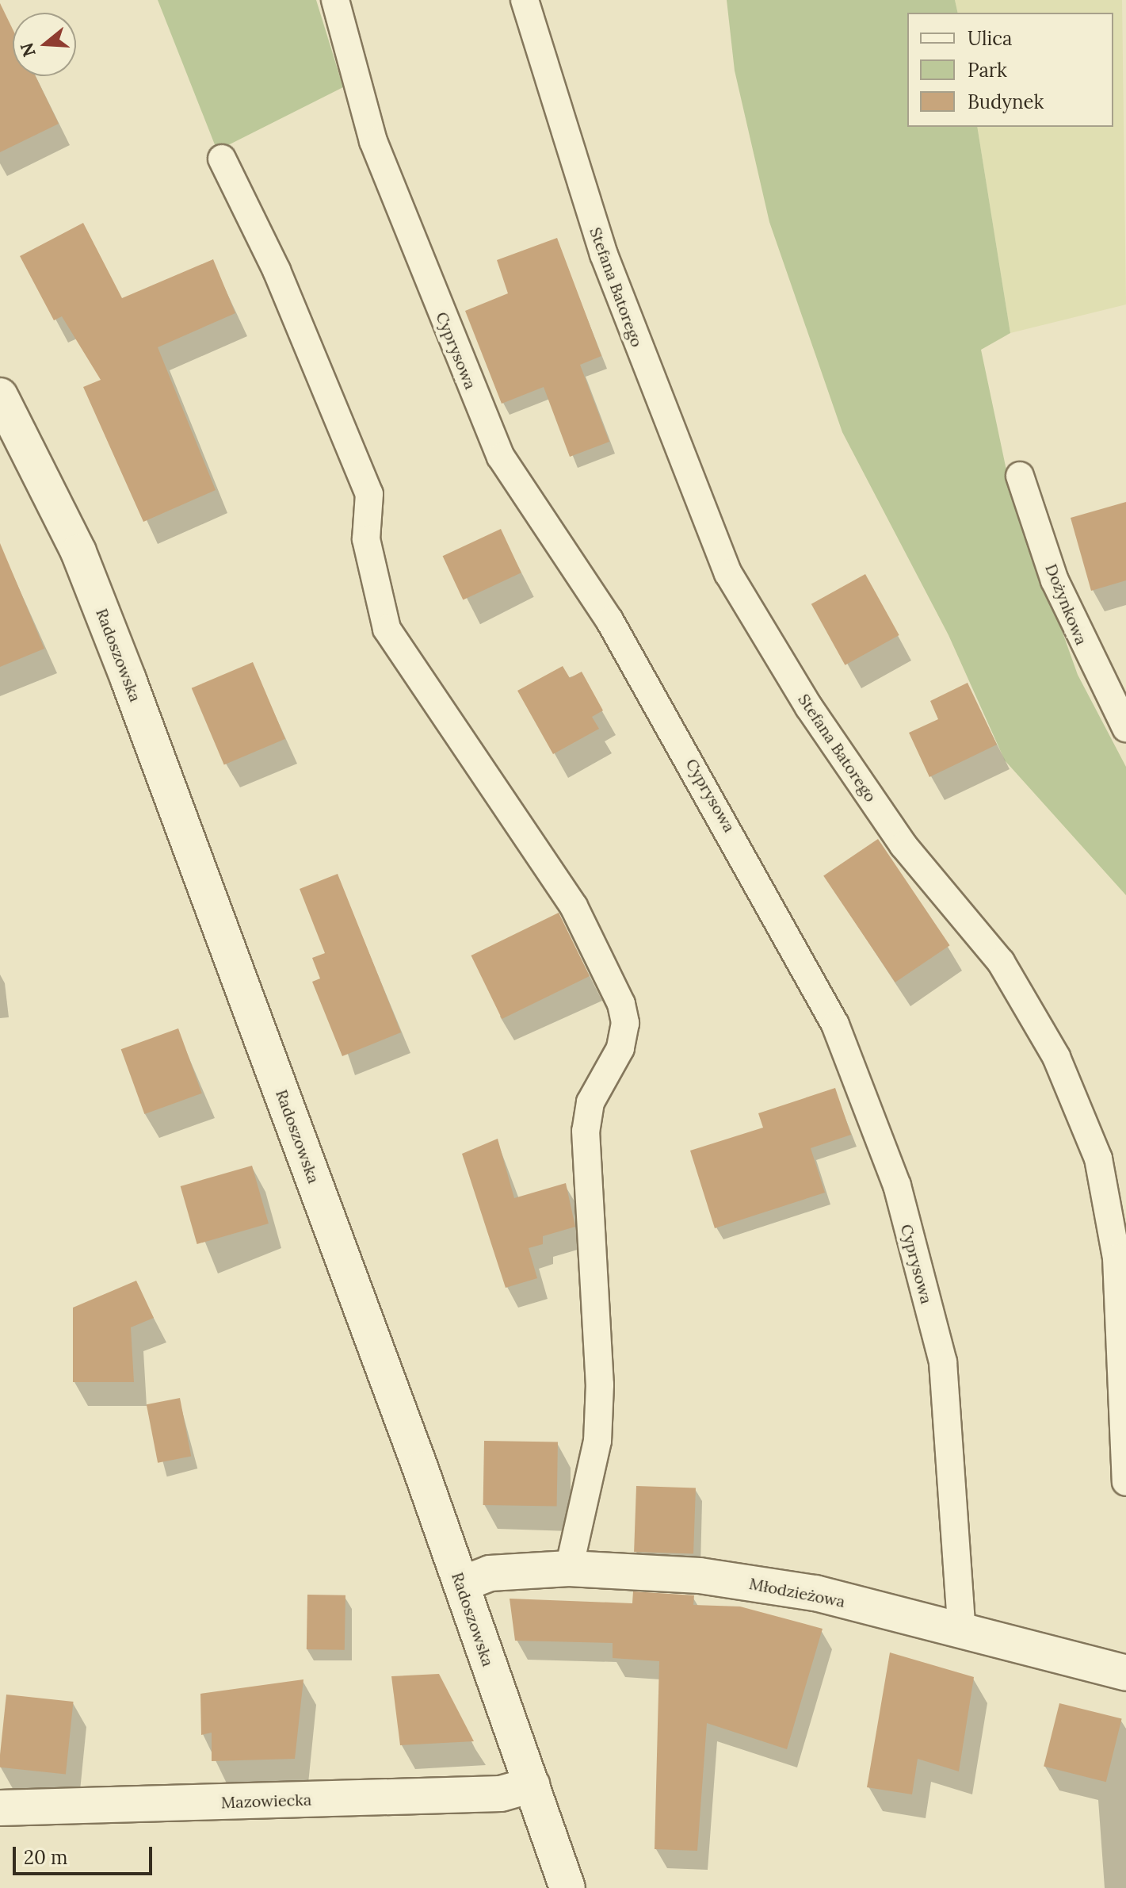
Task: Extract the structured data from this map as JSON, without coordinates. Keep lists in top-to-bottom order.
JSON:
{
  "streets": {
    "street": ["Radoszowska", "Młodzieżowa", "Mazowiecka"],
    "lane": ["Stefana Batorego", "Cyprysowa", "Dożynkowa"]
  },
  "crossings": [
    ["Cyprysowa", "Młodzieżowa"],
    ["Radoszowska", "Młodzieżowa"],
    ["Radoszowska", "Mazowiecka"]
  ],
  "legend": ["Ulica", "Park", "Budynek"],
  "scale_bar": "20 m",
  "north": "left"
}
